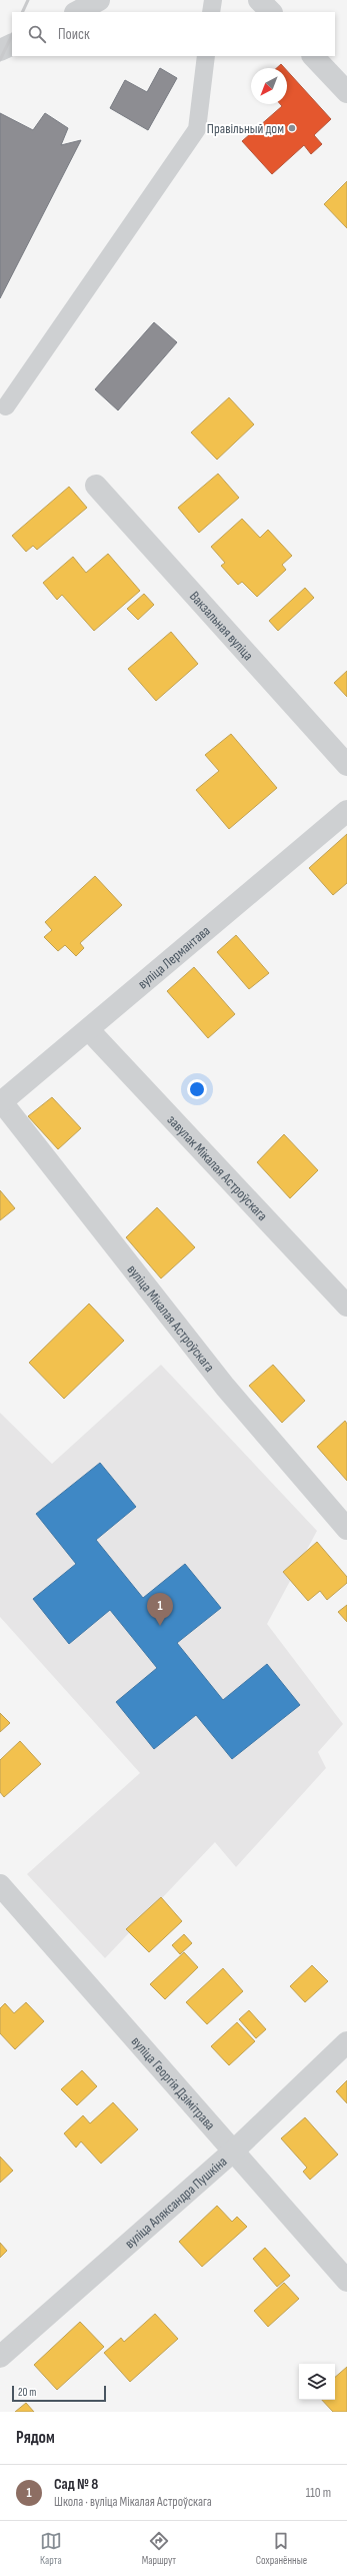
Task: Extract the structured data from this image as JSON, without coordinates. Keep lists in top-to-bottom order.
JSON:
{
  "streets": {
    "street": [
      "Вакзальная вуліца",
      "вуліца Лермантава",
      "завулак Мікалая Астроўскага",
      "вуліца Мікалая Астроўскага",
      "вуліца Георгія Дзімітрава",
      "вуліца Аляксандра Пушкіна"
    ]
  },
  "crossings": [
    ["вуліца Лермантава", "завулак Мікалая Астроўскага"],
    ["вуліца Лермантава", "вуліца Мікалая Астроўскага"],
    ["вуліца Георгія Дзімітрава", "вуліца Аляксандра Пушкіна"]
  ],
  "places": ["Правільный дом"],
  "scale_bar": "20 m",
  "north": "bottom left",
  "page": {
    "search": "Поиск",
    "pins": "1",
    "scale": "20 m",
    "heading": "Рядом",
    "list": [
      {
        "mark": "1",
        "name": "Сад № 8",
        "note": "Школа · вуліца Мікалая Астроўскага",
        "value": "110 m"
      }
    ],
    "nav": ["Карта", "Маршрут", "Сохранённые"]
  }
}
